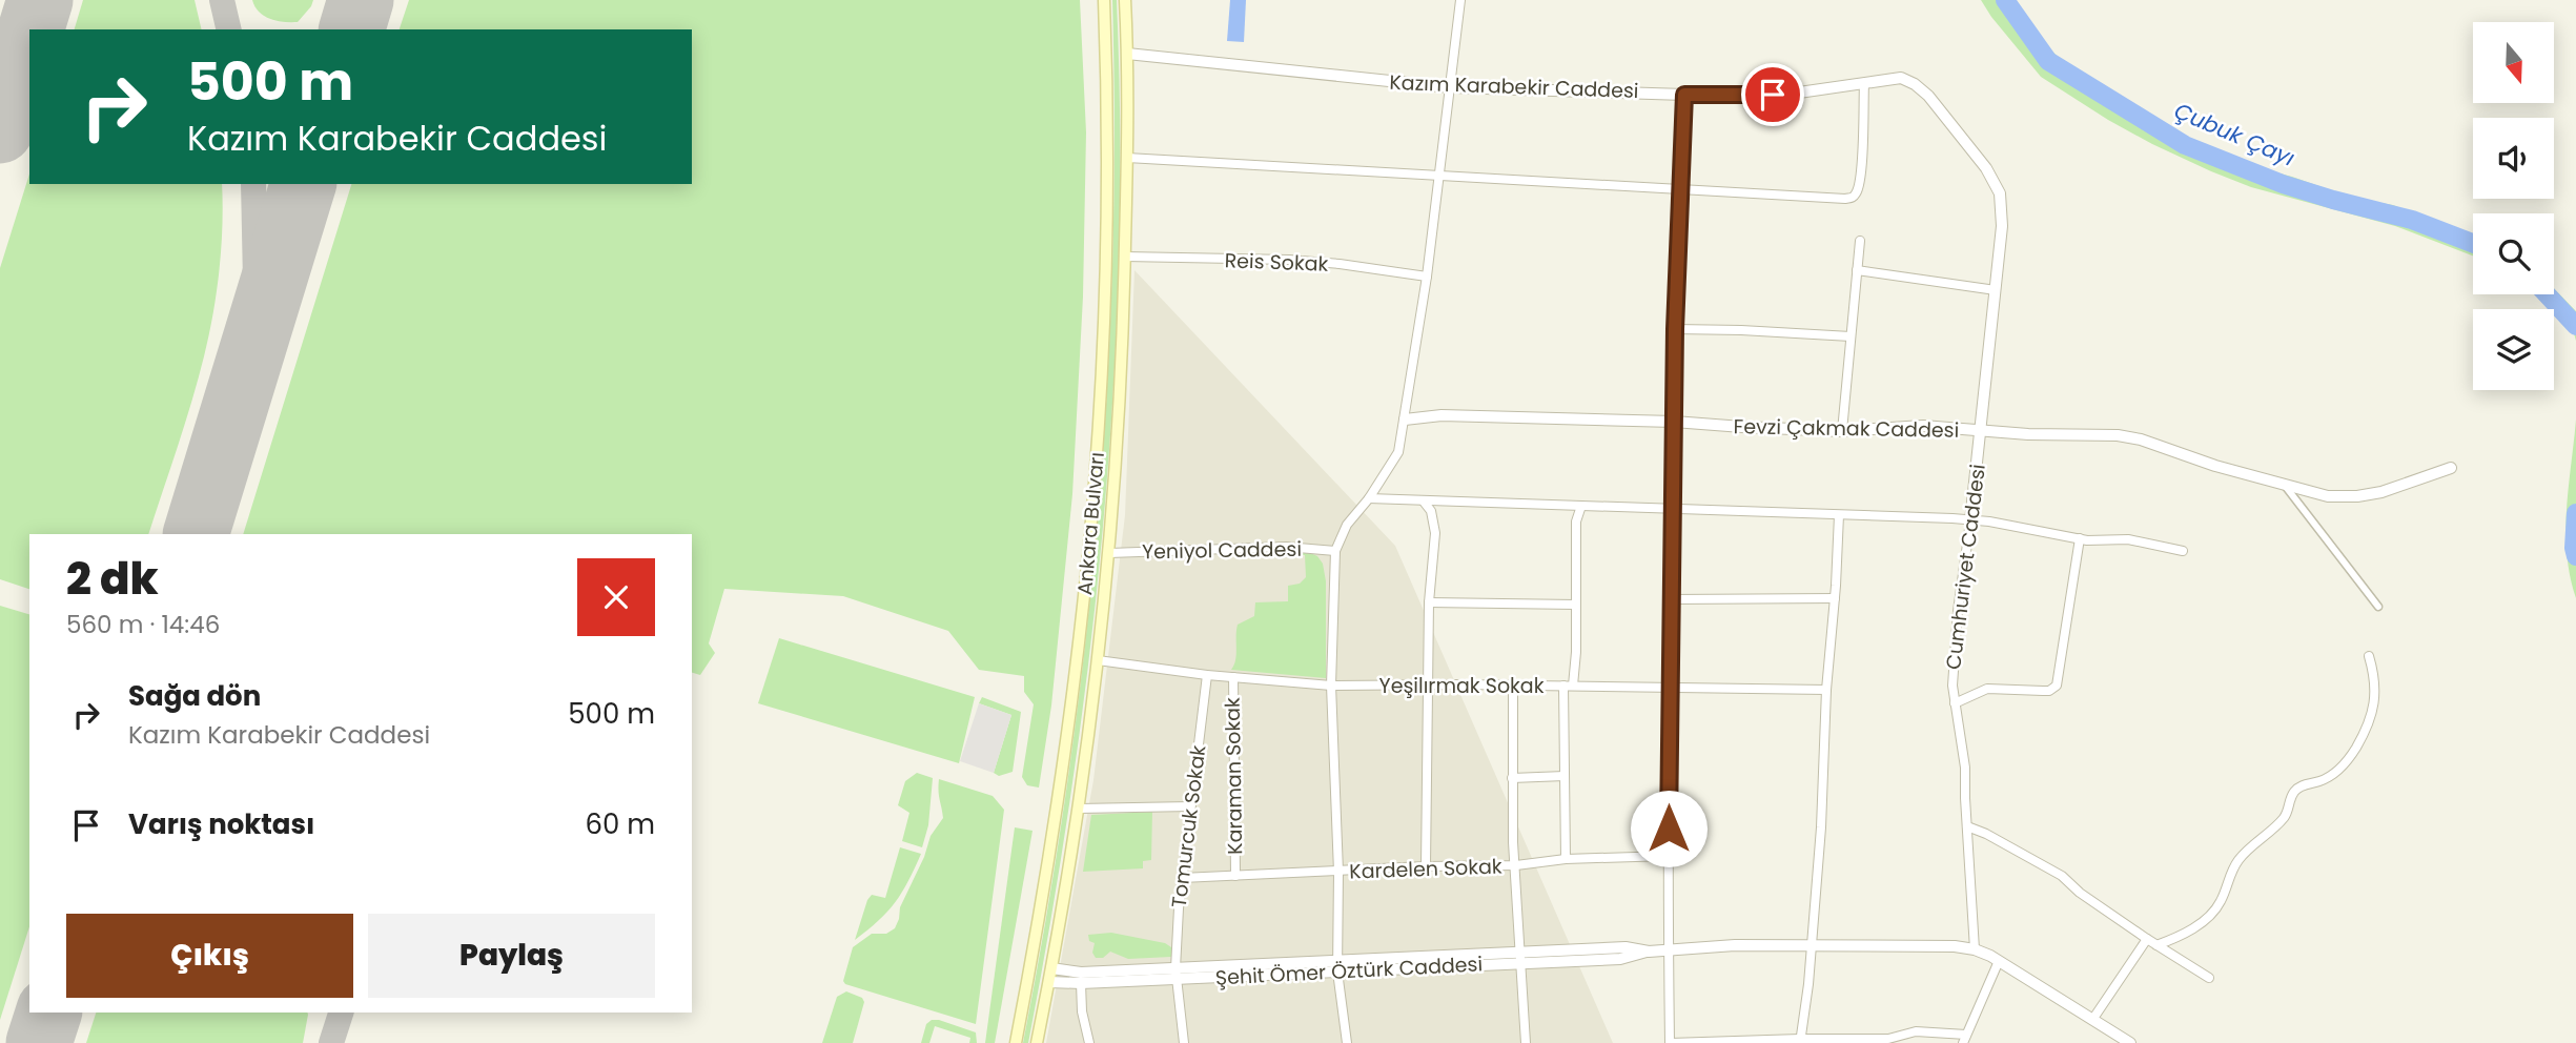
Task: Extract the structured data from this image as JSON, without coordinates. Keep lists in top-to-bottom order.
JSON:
{
  "streets": {
    "main road": ["Ankara Bulvarı"],
    "street": [
      "Kazım Karabekir Caddesi",
      "Reis Sokak",
      "Fevzi Çakmak Caddesi",
      "Yeniyol Caddesi",
      "Cumhuriyet Caddesi",
      "Yeşilırmak Sokak",
      "Karaman Sokak",
      "Tomurcuk Sokak",
      "Kardelen Sokak",
      "Şehit Ömer Öztürk Caddesi"
    ]
  },
  "crossings": [
    ["Kazım Karabekir Caddesi", "Ankara Bulvarı"],
    ["Kazım Karabekir Caddesi", "Cumhuriyet Caddesi"],
    ["Reis Sokak", "Ankara Bulvarı"],
    ["Fevzi Çakmak Caddesi", "Cumhuriyet Caddesi"],
    ["Ankara Bulvarı", "Yeniyol Caddesi"],
    ["Ankara Bulvarı", "Yeşilırmak Sokak"],
    ["Ankara Bulvarı", "Şehit Ömer Öztürk Caddesi"],
    ["Cumhuriyet Caddesi", "Şehit Ömer Öztürk Caddesi"],
    ["Yeşilırmak Sokak", "Karaman Sokak"],
    ["Yeşilırmak Sokak", "Tomurcuk Sokak"],
    ["Karaman Sokak", "Kardelen Sokak"],
    ["Tomurcuk Sokak", "Kardelen Sokak"],
    ["Tomurcuk Sokak", "Şehit Ömer Öztürk Caddesi"]
  ],
  "water": ["Çubuk Çayı"],
  "north": "bottom",
  "page": {
    "turn": ["500 m", "Kazım Karabekir Caddesi"],
    "heading": ["2 dk", "560 m · 14:46"],
    "list": [
      {
        "name": "Sağa dön",
        "note": "Kazım Karabekir Caddesi",
        "value": "500 m"
      },
      {
        "name": "Varış noktası",
        "value": "60 m"
      }
    ],
    "buttons": ["Çıkış", "Paylaş"]
  }
}
